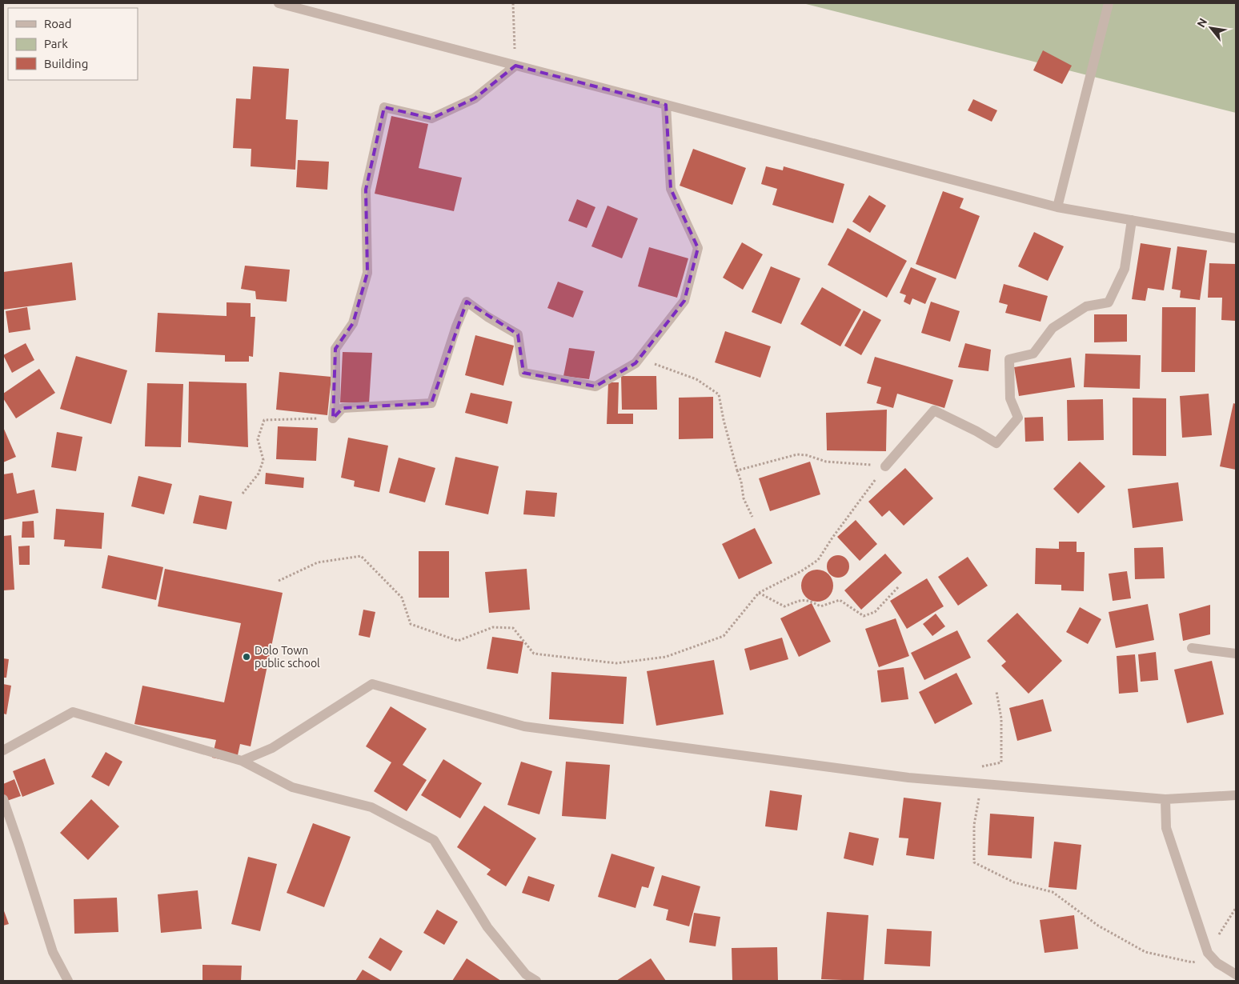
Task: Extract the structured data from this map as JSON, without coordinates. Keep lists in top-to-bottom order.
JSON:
{
  "places": ["Dolo Town public school"],
  "legend": ["Road", "Park", "Building"],
  "north": "top left"
}
